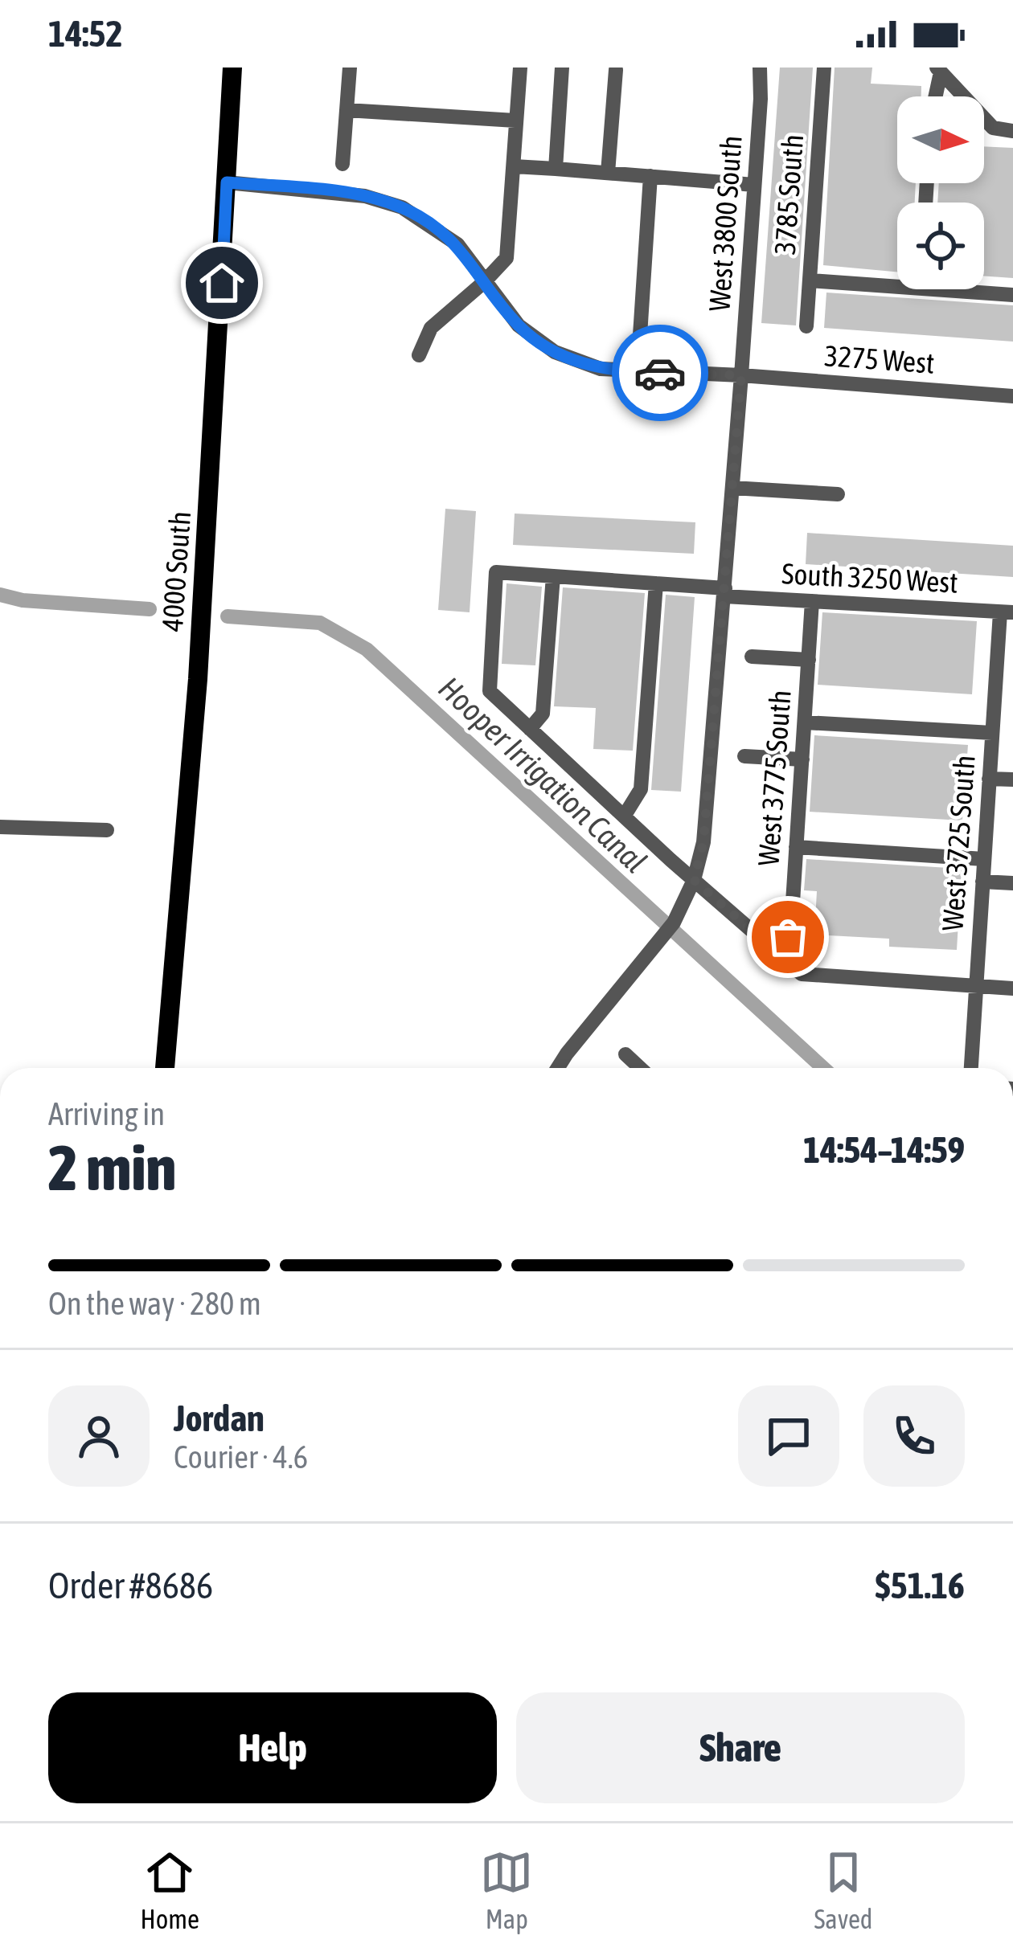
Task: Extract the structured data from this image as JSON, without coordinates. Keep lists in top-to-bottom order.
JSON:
{
  "streets": {
    "main road": ["4000 South"],
    "street": [
      "3785 South",
      "West 3800 South",
      "3275 West",
      "South 3250 West",
      "West 3775 South",
      "West 3725 South"
    ]
  },
  "crossings": [
    ["West 3800 South", "3275 West"],
    ["West 3800 South", "South 3250 West"],
    ["3275 West", "4000 South"],
    ["South 3250 West", "West 3775 South"],
    ["South 3250 West", "West 3725 South"]
  ],
  "water": ["Hooper Irrigation Canal"],
  "north": "right",
  "page": {
    "status": "14:52",
    "heading": ["2 min", "Arriving in", "14:54–14:59"],
    "panel": [
      "Jordan",
      "Courier · 4.6",
      "Order #8686",
      "$51.16"
    ],
    "bar": "On the way · 280 m",
    "buttons": ["Help", "Share"],
    "tabs": ["Home", "Map", "Saved"]
  }
}
